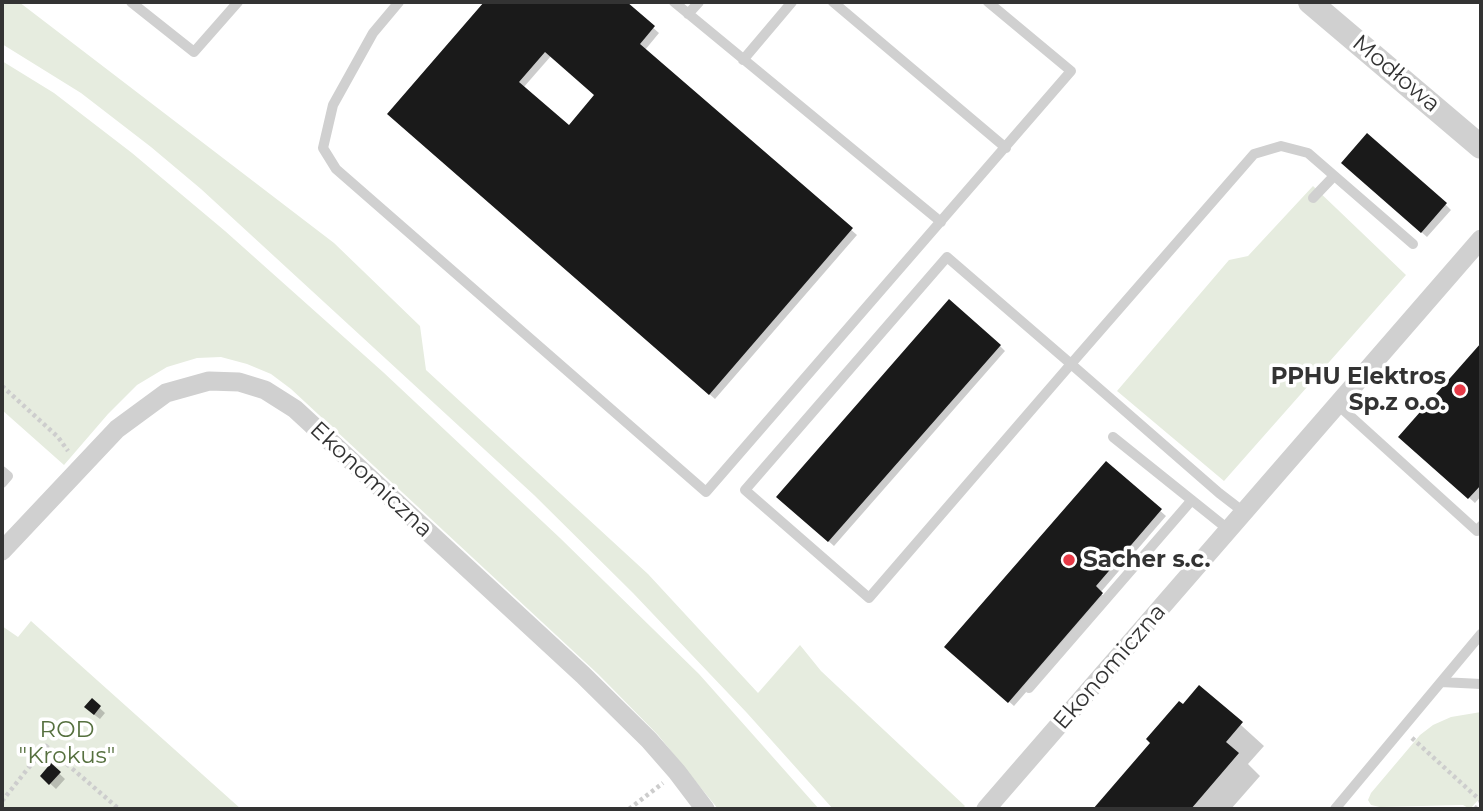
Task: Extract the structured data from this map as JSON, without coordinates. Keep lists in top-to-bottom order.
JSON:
{
  "streets": {
    "street": ["Modłowa", "Ekonomiczna"]
  },
  "parks": ["ROD \"Krokus\""],
  "places": ["PPHU Elektros Sp.z o.o.", "Sacher s.c."]
}
